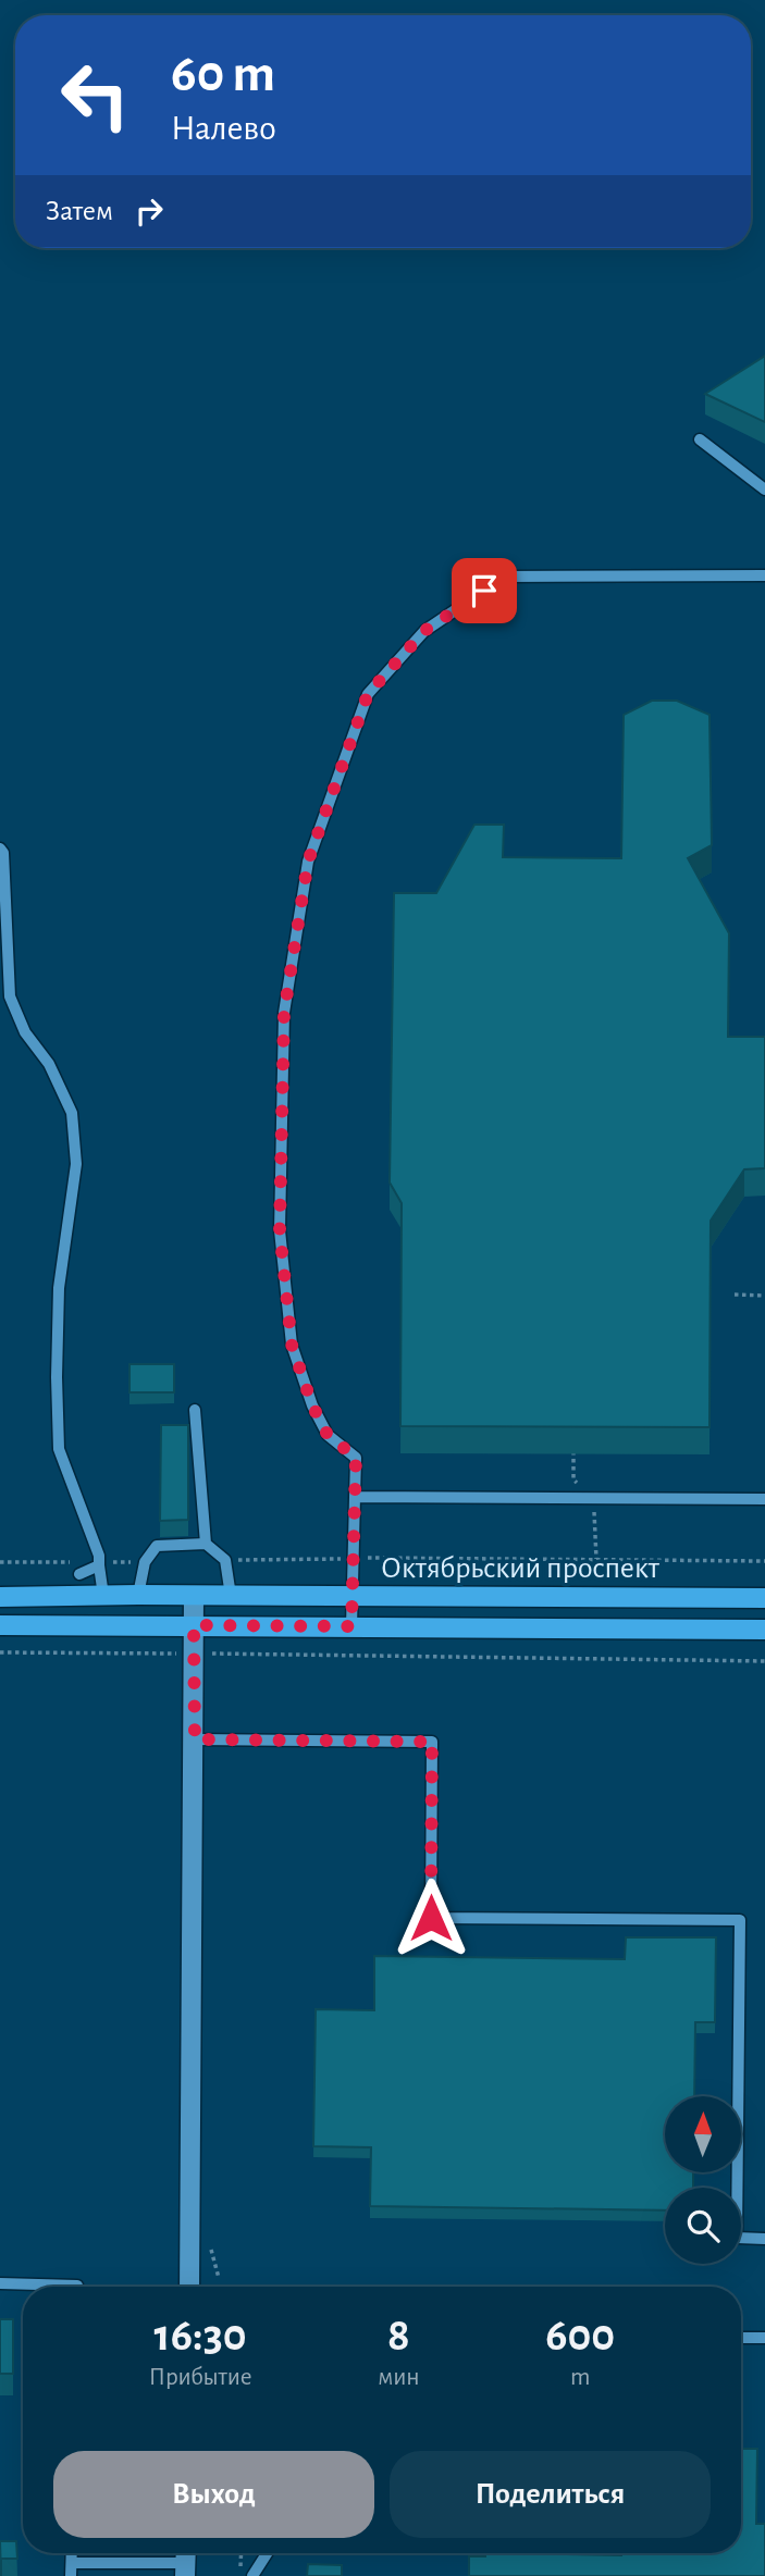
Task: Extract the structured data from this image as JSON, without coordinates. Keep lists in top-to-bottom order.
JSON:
{
  "streets": {
    "main road": ["Октябрьский проспект"]
  },
  "north": "top",
  "page": {
    "turn": ["60 m", "Налево"],
    "then": "Затем",
    "eta": [
      "16:30",
      "Прибытие",
      "8",
      "мин",
      "600",
      "m"
    ],
    "buttons": ["Выход", "Поделиться"]
  }
}
